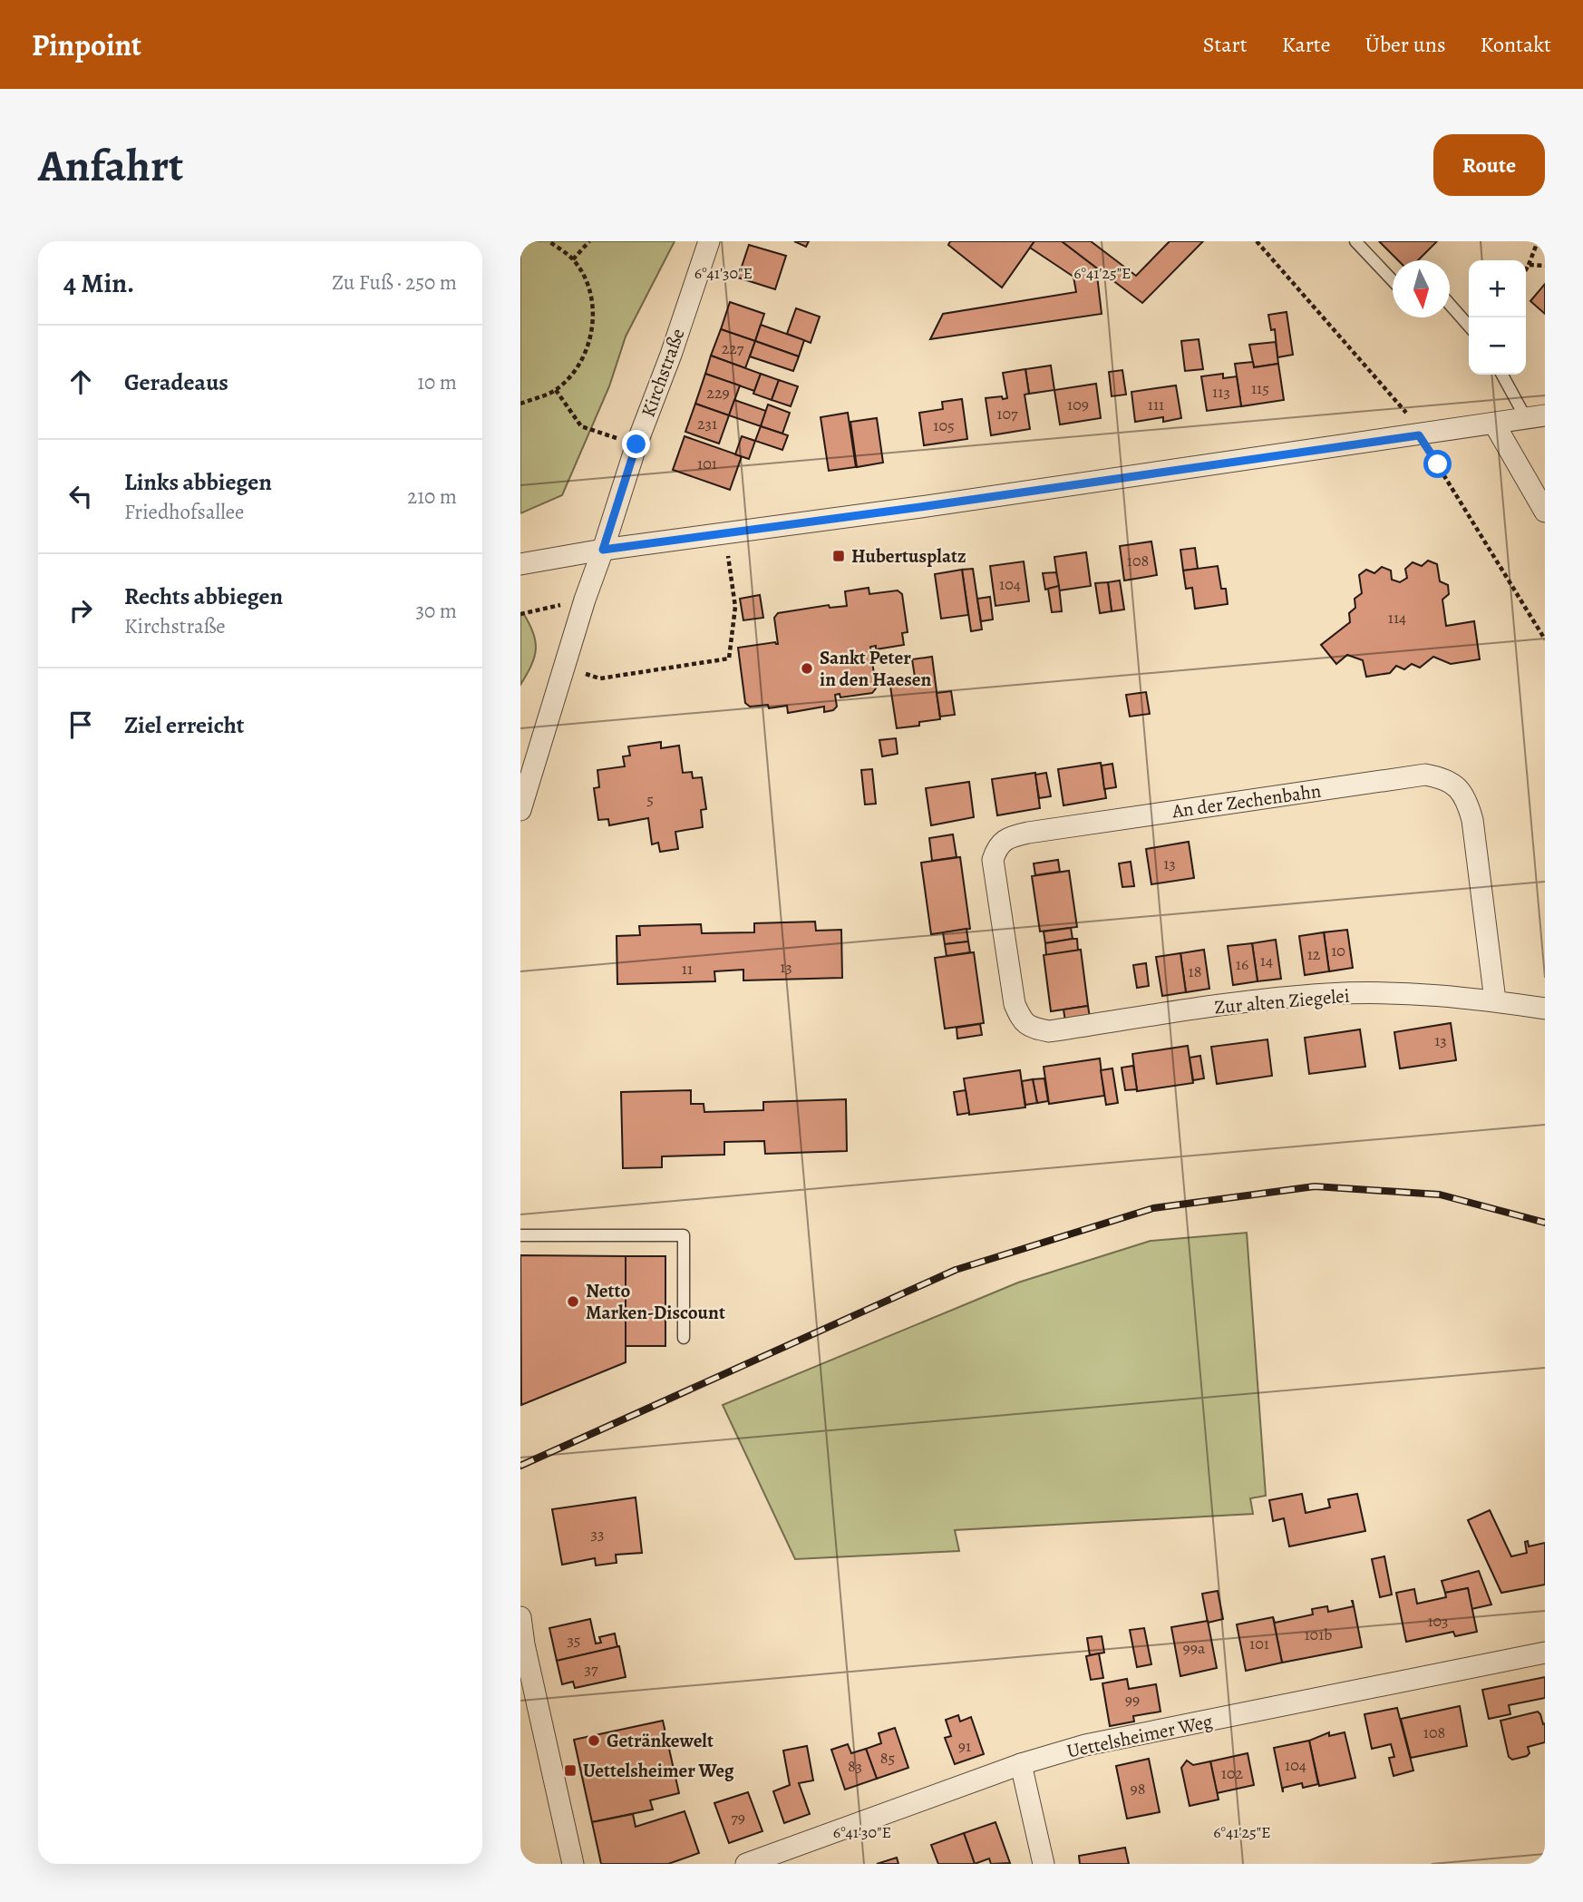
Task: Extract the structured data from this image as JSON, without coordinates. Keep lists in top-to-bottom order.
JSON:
{
  "streets": {
    "street": [
      "Kirchstraße",
      "An der Zechenbahn",
      "Zur alten Ziegelei",
      "Uettelsheimer Weg"
    ]
  },
  "crossings": [
    ["An der Zechenbahn", "Zur alten Ziegelei"]
  ],
  "places": {
    "transit": ["Hubertusplatz", "Uettelsheimer Weg"],
    "other": ["Sankt Peter in den Haesen", "Netto Marken-Discount", "Getränkewelt"]
  },
  "house_numbers": [
    "227",
    "115",
    "113",
    "229",
    "109",
    "111",
    "107",
    "231",
    "105",
    "101",
    "108",
    "104",
    "114",
    "5",
    "13",
    "10",
    "12",
    "14",
    "16",
    "13",
    "11",
    "18",
    "13",
    "33",
    "103",
    "101b",
    "35",
    "101",
    "99a",
    "37",
    "99",
    "108",
    "91",
    "85",
    "104",
    "83",
    "102",
    "98",
    "79"
  ],
  "north": "bottom",
  "page": {
    "header": "Pinpoint",
    "nav": [
      "Start",
      "Karte",
      "Über uns",
      "Kontakt"
    ],
    "buttons": "Route",
    "title": "Anfahrt",
    "heading": ["4 Min.", "Zu Fuß · 250 m"],
    "map_buttons": ["+", "−"],
    "list": [
      ["Geradeaus", "10 m"],
      ["Links abbiegen", "Friedhofsallee", "210 m"],
      ["Rechts abbiegen", "Kirchstraße", "30 m"],
      "Ziel erreicht"
    ]
  },
  "coordinates": ["6°41'30\"E", "6°41'25\"E"]
}
